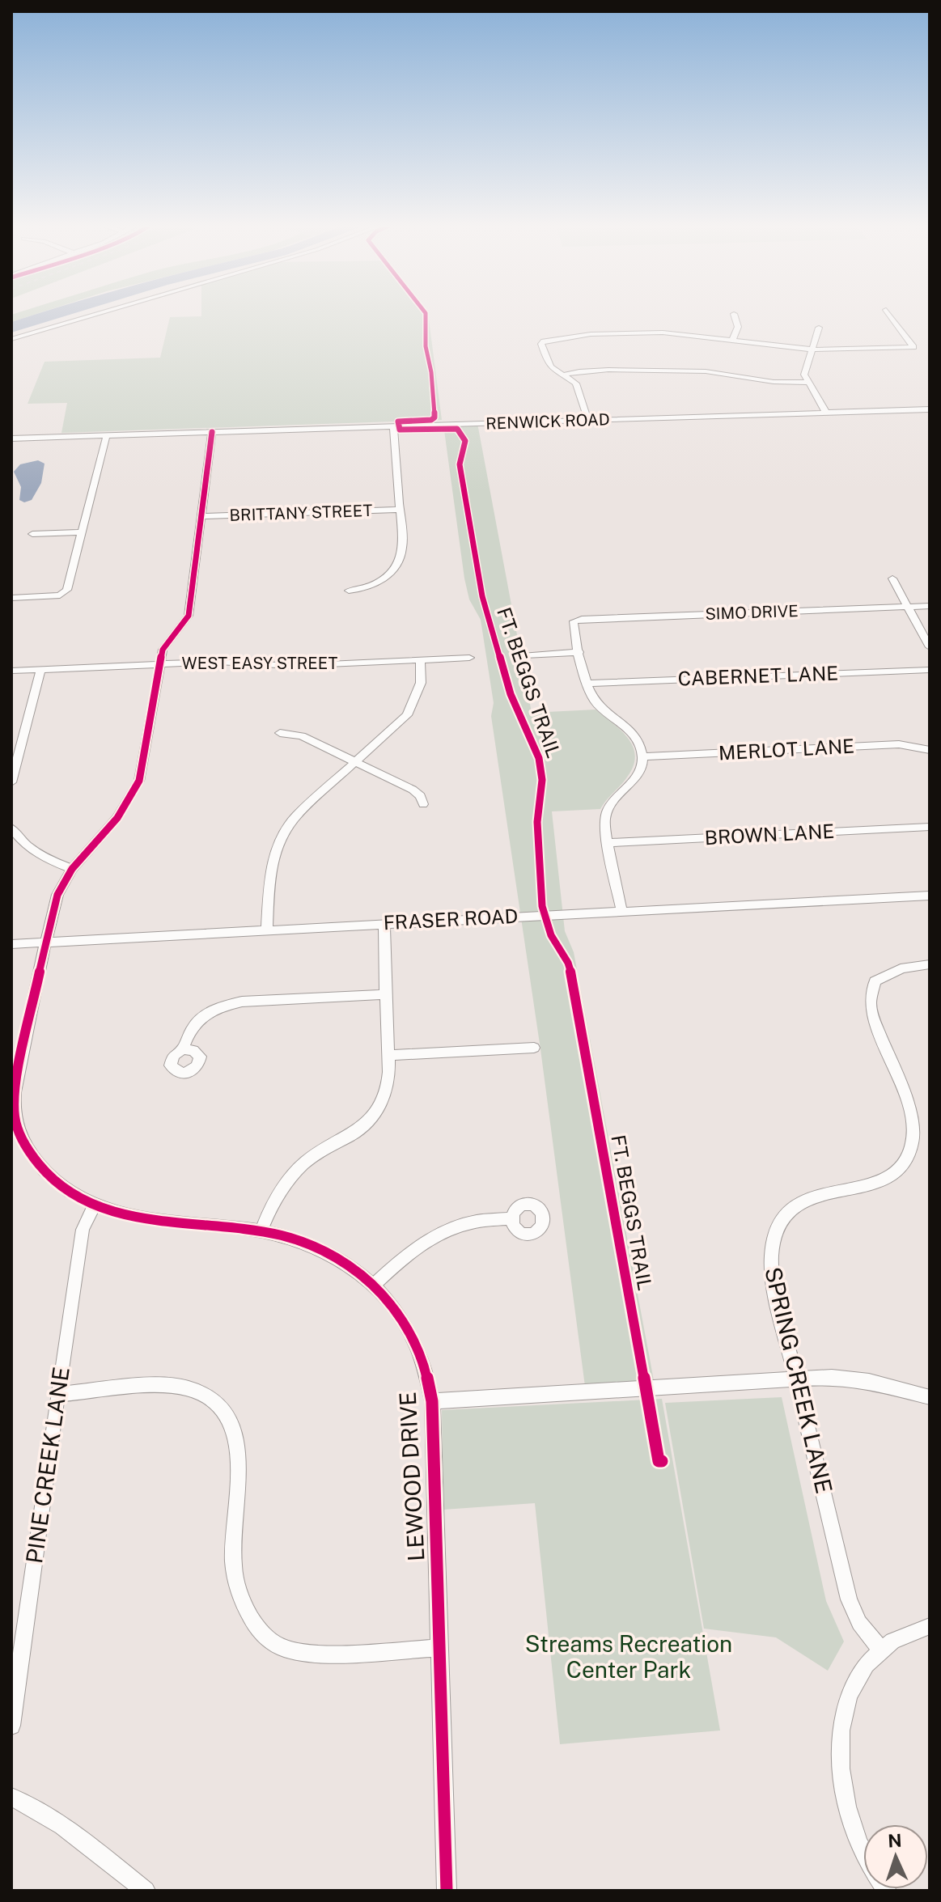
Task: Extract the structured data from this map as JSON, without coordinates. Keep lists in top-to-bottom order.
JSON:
{
  "streets": {
    "street": [
      "RENWICK ROAD",
      "BRITTANY STREET",
      "SIMO DRIVE",
      "WEST EASY STREET",
      "CABERNET LANE",
      "MERLOT LANE",
      "BROWN LANE",
      "FRASER ROAD",
      "SPRING CREEK LANE",
      "PINE CREEK LANE",
      "LEWOOD DRIVE"
    ],
    "cycle path": ["FT. BEGGS TRAIL"]
  },
  "crossings": [
    ["RENWICK ROAD", "LEWOOD DRIVE"],
    ["BRITTANY STREET", "LEWOOD DRIVE"],
    ["WEST EASY STREET", "LEWOOD DRIVE"],
    ["FRASER ROAD", "LEWOOD DRIVE"],
    ["PINE CREEK LANE", "LEWOOD DRIVE"]
  ],
  "parks": ["Streams Recreation Center Park"],
  "north": "top"
}
